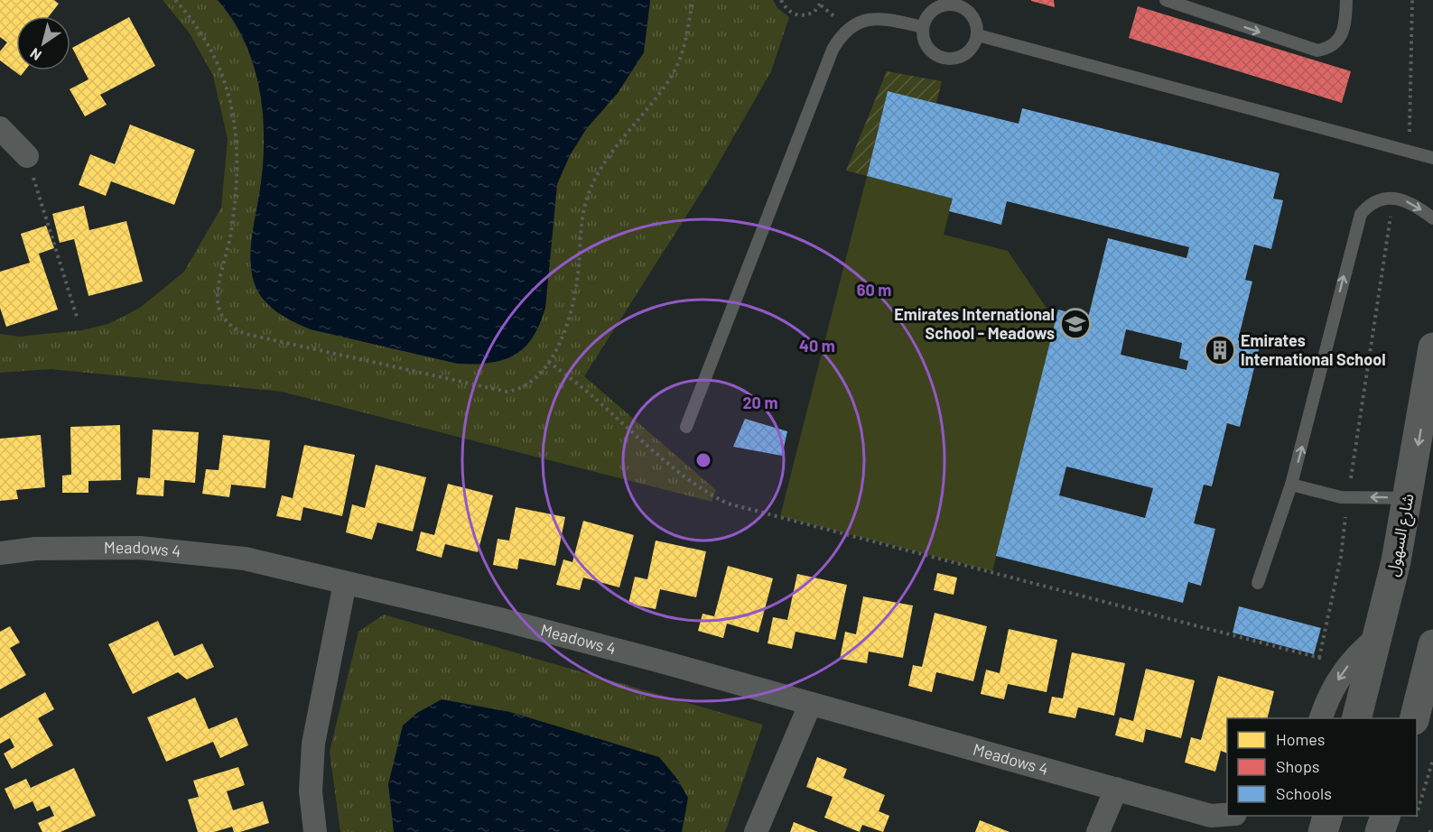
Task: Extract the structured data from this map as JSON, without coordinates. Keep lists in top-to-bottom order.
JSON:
{
  "streets": {
    "main road": ["شارع السهول"],
    "street": ["Meadows 4"]
  },
  "one_way": ["شارع السهول"],
  "places": {
    "school or university": ["Emirates International School - Meadows"],
    "building": ["Emirates International School"]
  },
  "legend": ["Homes", "Shops", "Schools"],
  "north": "bottom left",
  "rings": ["60 m", "40 m", "20 m"]
}
